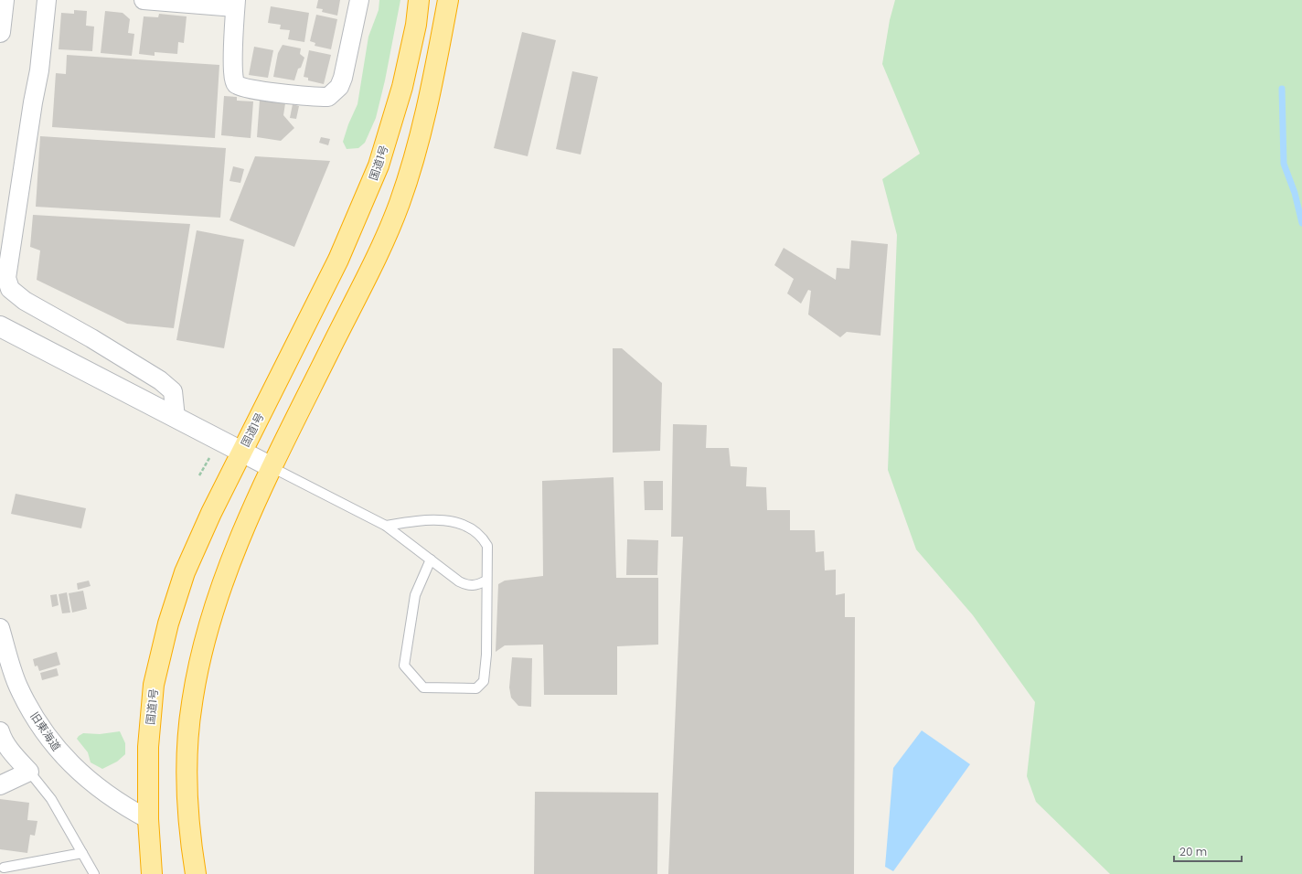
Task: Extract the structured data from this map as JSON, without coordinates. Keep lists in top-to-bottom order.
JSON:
{
  "streets": {
    "highway": ["国道1号"],
    "street": ["旧東海道"]
  },
  "crossings": [
    ["国道1号", "旧東海道"]
  ],
  "scale_bar": "20 m"
}
